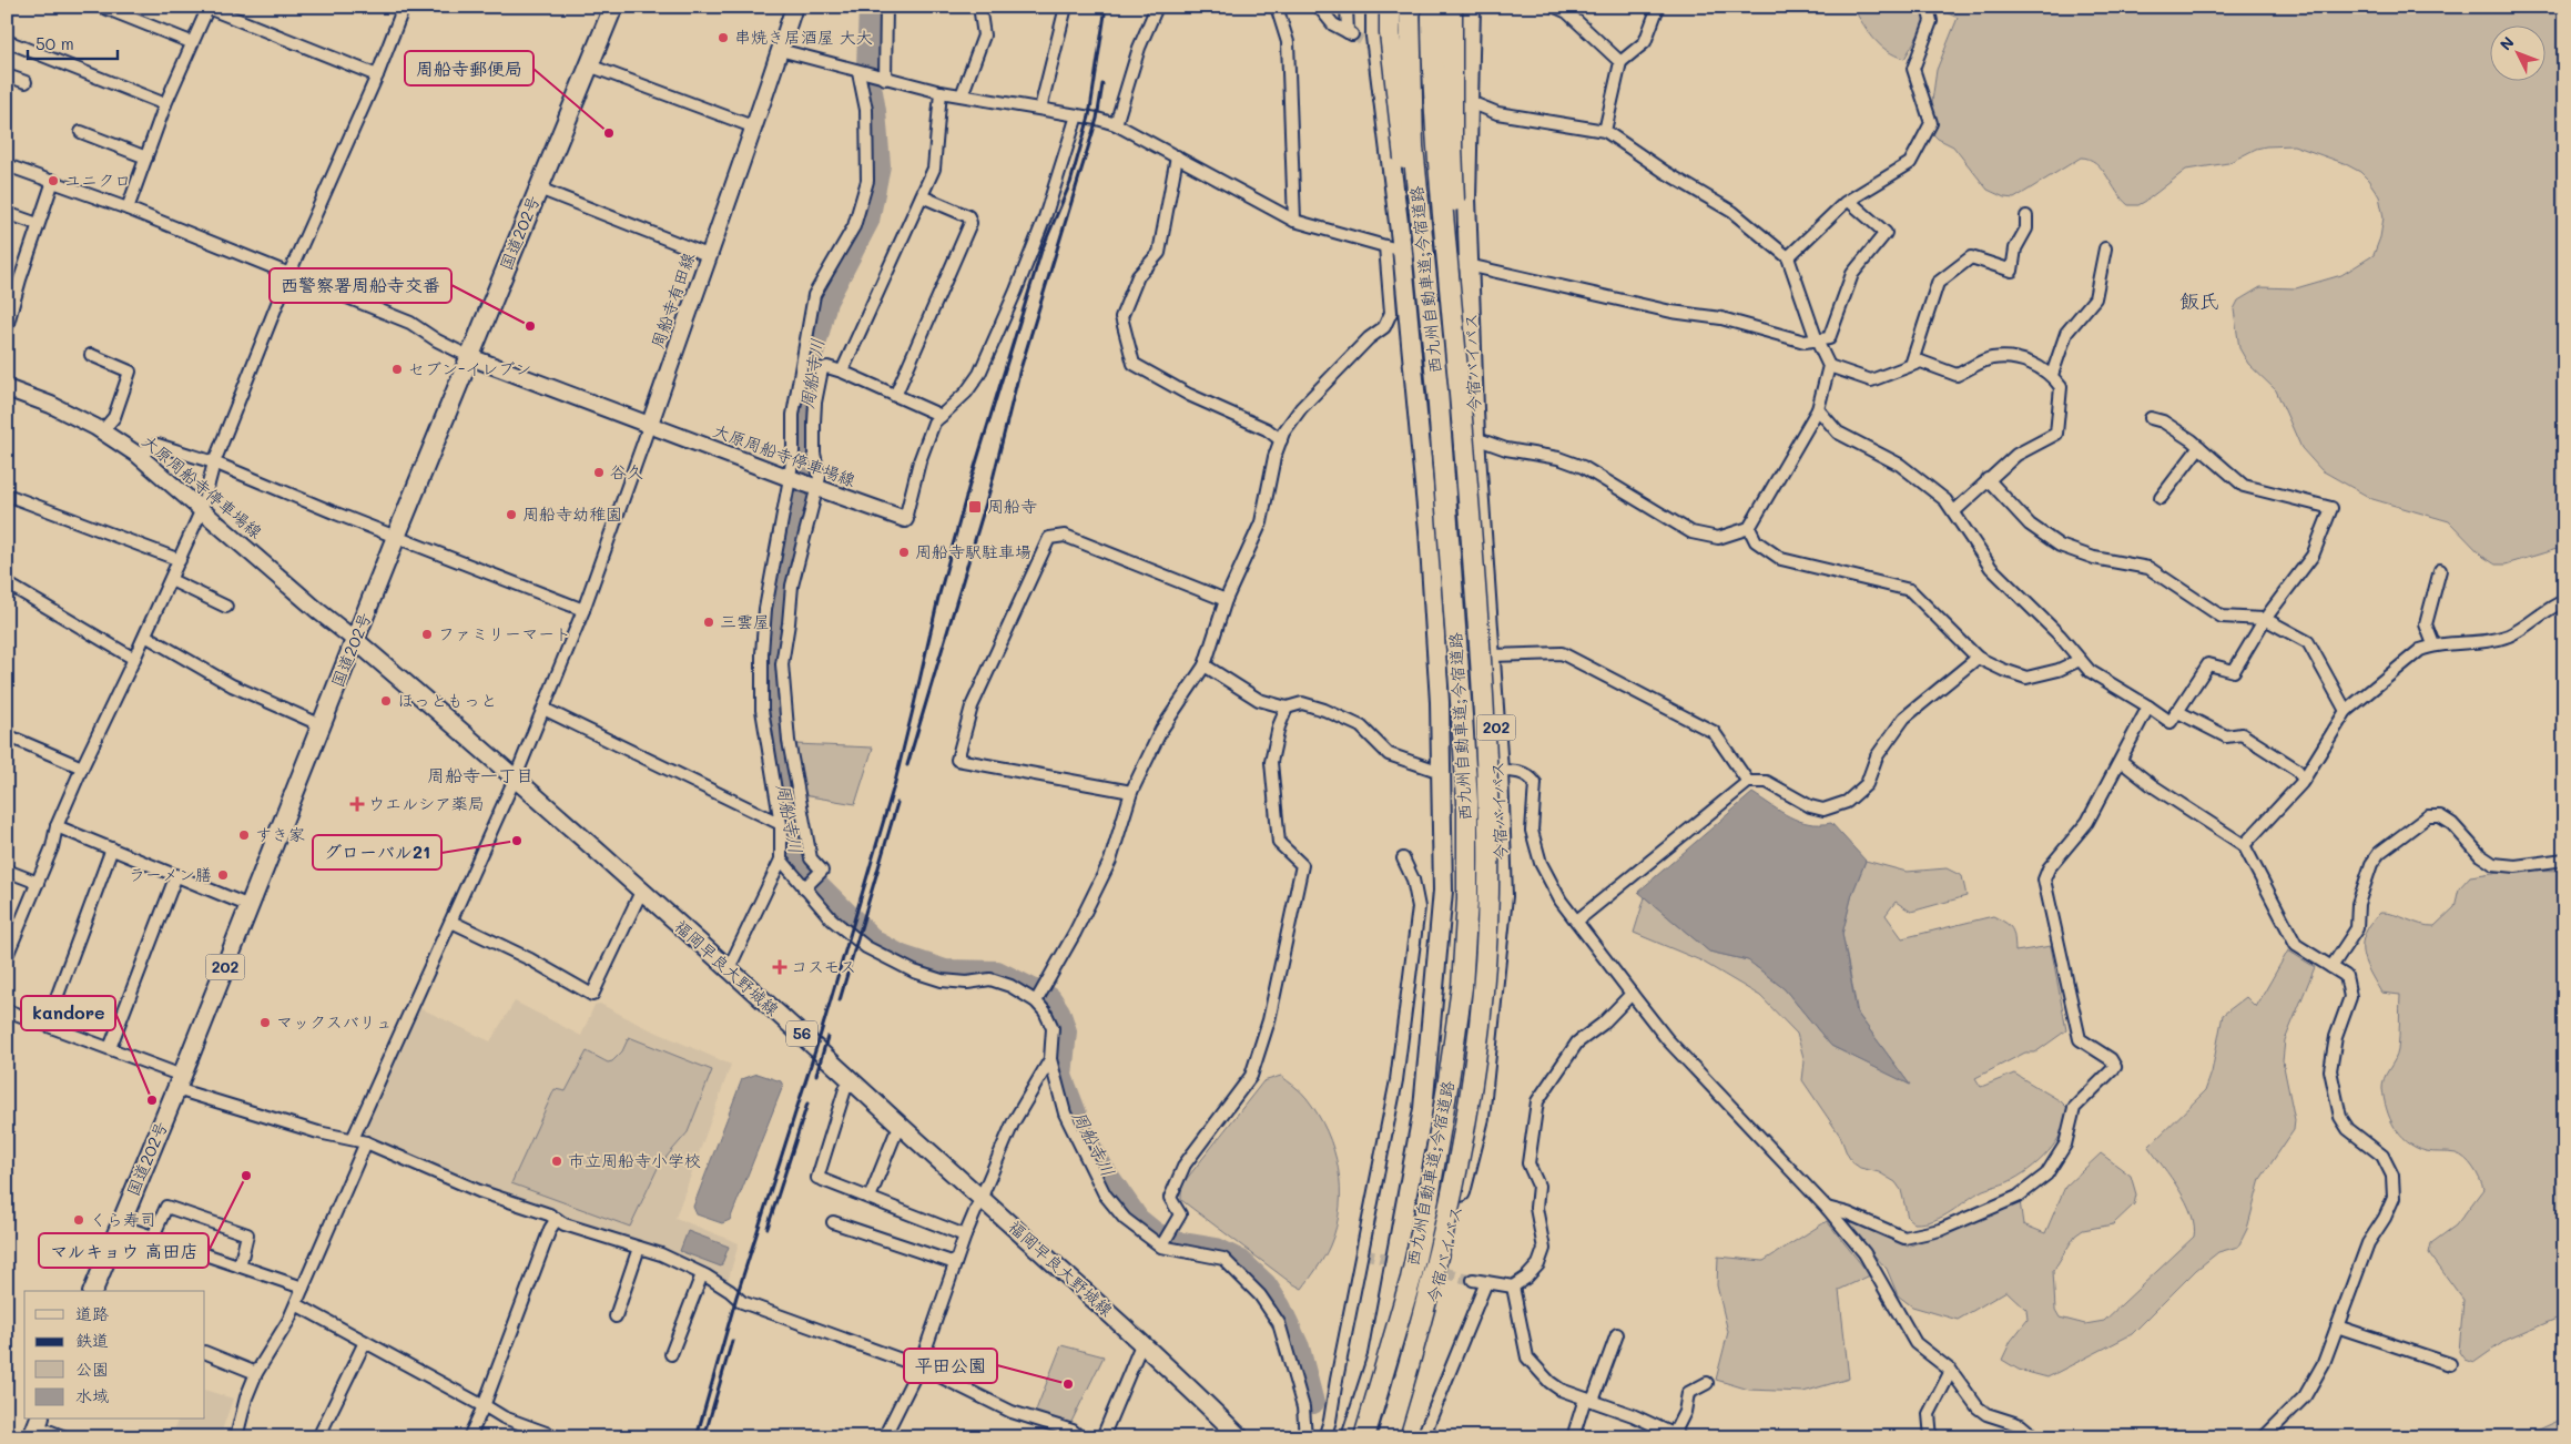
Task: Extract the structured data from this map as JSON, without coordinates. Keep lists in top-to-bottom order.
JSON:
{
  "streets": {
    "highway": [
      "国道202号",
      "西九州自動車道;今宿道路",
      "今宿バイパス",
      "202"
    ],
    "main road": [
      "周船寺有田線",
      "大原周船寺停車場線",
      "福岡早良大野城線",
      "56"
    ]
  },
  "crossings": [
    ["国道202号", "大原周船寺停車場線"],
    ["国道202号", "福岡早良大野城線"],
    ["西九州自動車道;今宿道路", "今宿バイパス"],
    ["周船寺有田線", "大原周船寺停車場線"],
    ["大原周船寺停車場線", "福岡早良大野城線"]
  ],
  "districts": ["飯氏", "周船寺一丁目"],
  "water": ["周船寺川"],
  "places": {
    "other": [
      "串焼き居酒屋 大大",
      "周船寺郵便局",
      "ユニクロ",
      "西警察署周船寺交番",
      "セブン-イレブン",
      "谷久",
      "周船寺幼稚園",
      "周船寺駅駐車場",
      "三雲屋",
      "ファミリーマート",
      "ほっともっと",
      "すき家",
      "グローバル21",
      "ラーメン膳",
      "マックスバリュ",
      "kandore",
      "市立周船寺小学校",
      "マルキョウ 高田店",
      "くら寿司",
      "平田公園"
    ],
    "transit": ["周船寺"],
    "health": ["ウエルシア薬局", "コスモス"]
  },
  "legend": [
    "道路",
    "鉄道",
    "公園",
    "水域"
  ],
  "scale_bar": "50 m",
  "north": "top left"
}
